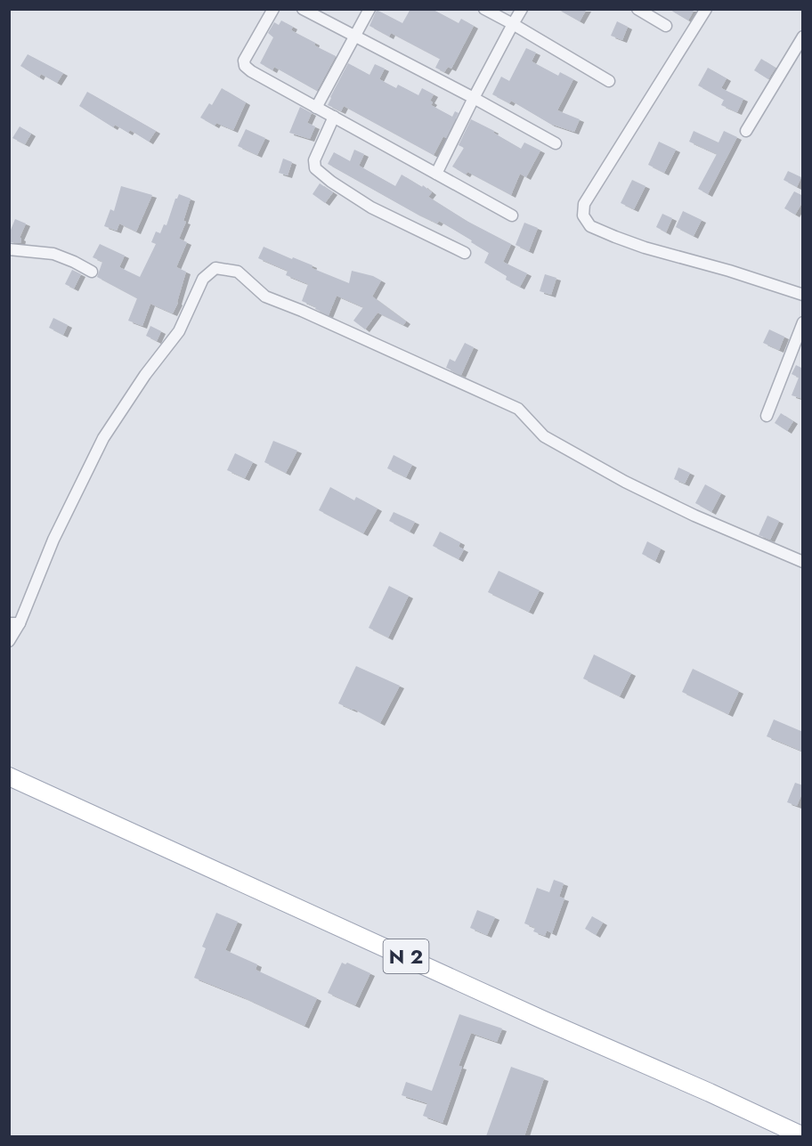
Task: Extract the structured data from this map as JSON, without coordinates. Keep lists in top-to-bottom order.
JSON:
{
  "streets": {
    "main road": ["N 2"]
  }
}
